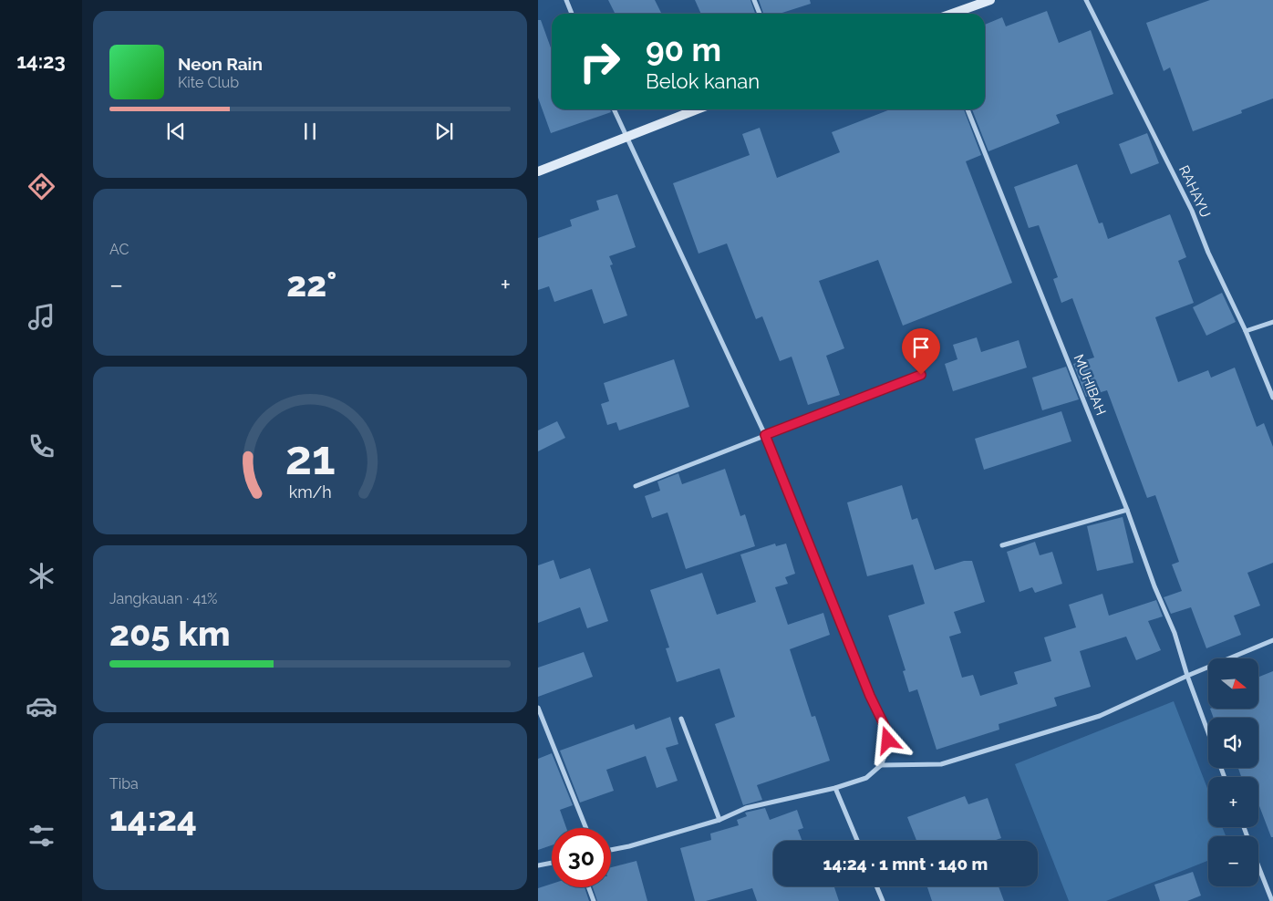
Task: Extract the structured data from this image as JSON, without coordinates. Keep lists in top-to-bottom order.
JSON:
{
  "streets": {
    "street": ["RAHAYU", "MUHIBAH"]
  },
  "north": "right",
  "page": {
    "tabs": "14:23",
    "turn": ["90 m", "Belok kanan"],
    "song": ["Neon Rain", "Kite Club"],
    "tile": [
      "AC",
      ["Jangkauan · 41%", "205 km"],
      ["Tiba", "14:24"]
    ],
    "heat": ["−", "22°", "+"],
    "map_buttons": ["+", "−"],
    "limit": "30",
    "trip": "14:24 · 1 mnt · 140 m",
    "gauge": ["21", "km/h"]
  }
}
